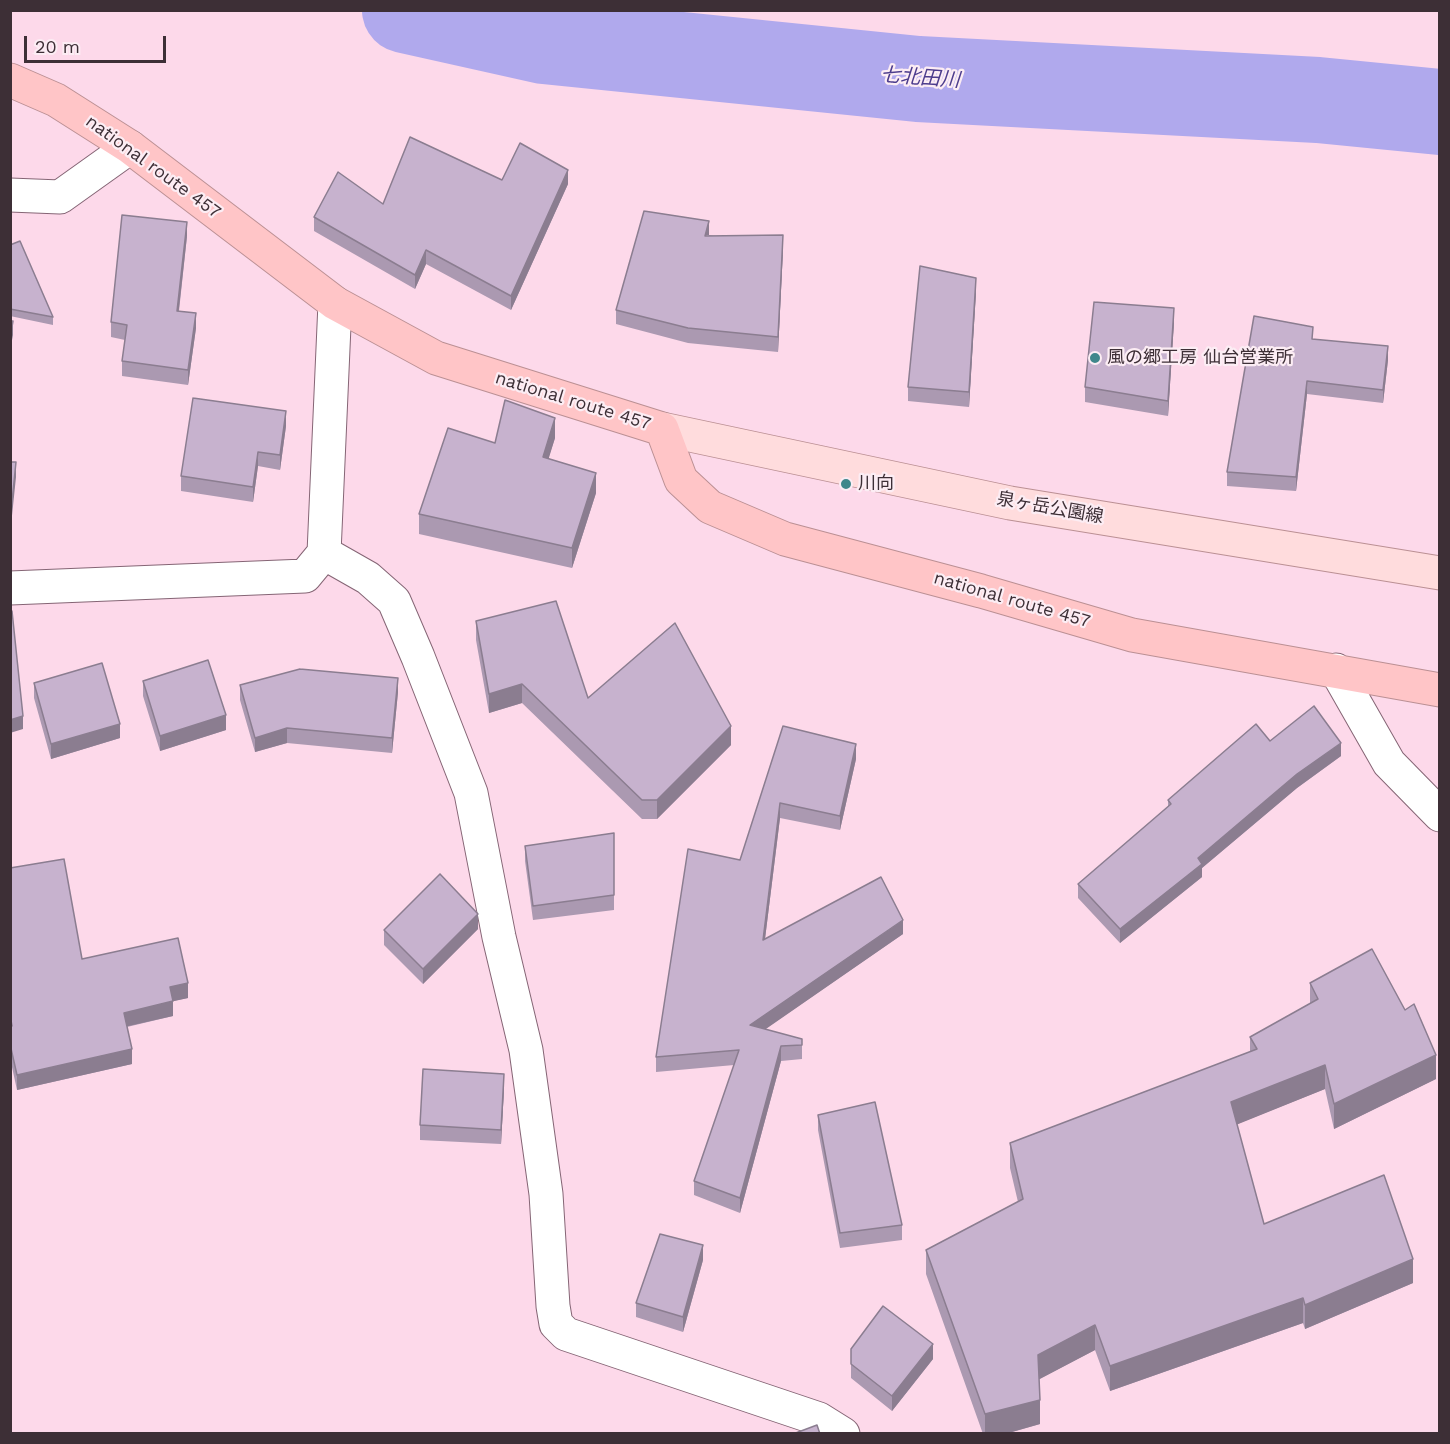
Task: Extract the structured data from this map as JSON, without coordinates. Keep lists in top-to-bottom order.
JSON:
{
  "streets": {
    "highway": ["national route 457"],
    "main road": ["泉ヶ岳公園線"]
  },
  "crossings": [
    ["national route 457", "泉ヶ岳公園線"]
  ],
  "water": ["七北田川"],
  "places": ["風の郷工房 仙台営業所", "川向"],
  "scale_bar": "20 m"
}
